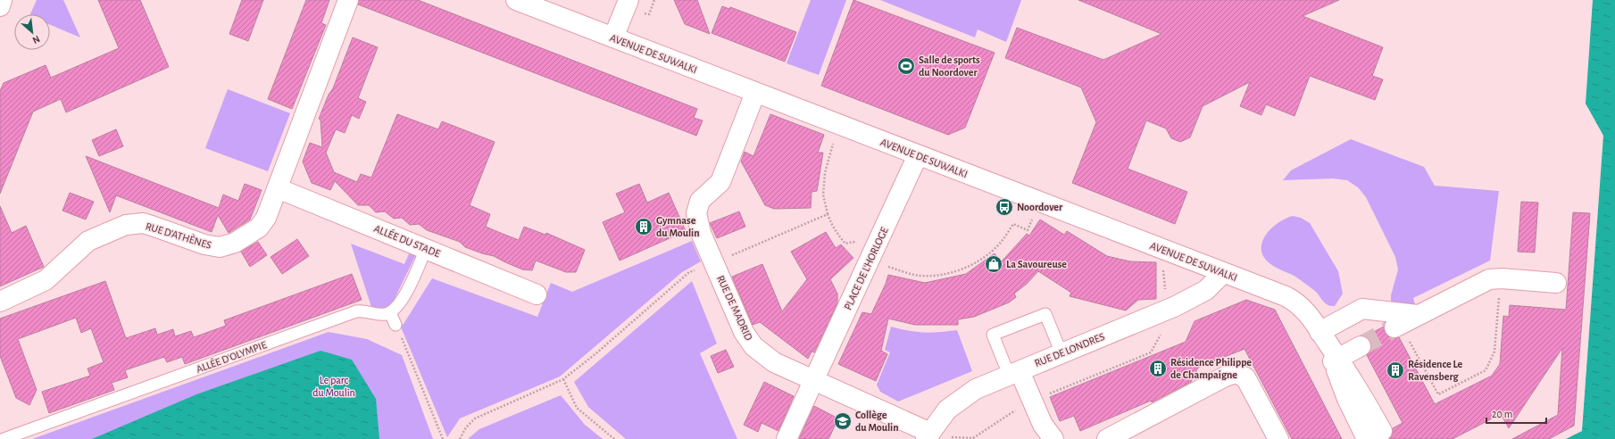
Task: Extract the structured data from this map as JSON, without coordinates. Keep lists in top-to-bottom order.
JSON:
{
  "streets": {
    "street": [
      "AVENUE DE SUWALKI",
      "RUE D'ATHÈNES",
      "ALLÉE DU STADE",
      "PLACE DE L'HORLOGE",
      "RUE DE MADRID",
      "RUE DE LONDRES"
    ],
    "lane": ["ALLÉE D'OLYMPIE"]
  },
  "crossings": [
    ["AVENUE DE SUWALKI", "PLACE DE L'HORLOGE"],
    ["AVENUE DE SUWALKI", "RUE DE MADRID"],
    ["AVENUE DE SUWALKI", "RUE DE LONDRES"],
    ["RUE D'ATHÈNES", "ALLÉE DU STADE"],
    ["PLACE DE L'HORLOGE", "RUE DE MADRID"],
    ["RUE DE MADRID", "RUE DE LONDRES"]
  ],
  "parks": ["Le parc du Moulin"],
  "places": {
    "sports": ["Salle de sports du Noordover"],
    "bus stop": ["Noordover"],
    "building": ["Gymnase du Moulin", "Résidence Philippe de Champaigne", "Résidence Le Ravensberg"],
    "shop": ["La Savoureuse"],
    "school or university": ["Collège du Moulin"]
  },
  "scale_bar": "20 m",
  "north": "bottom right"
}
